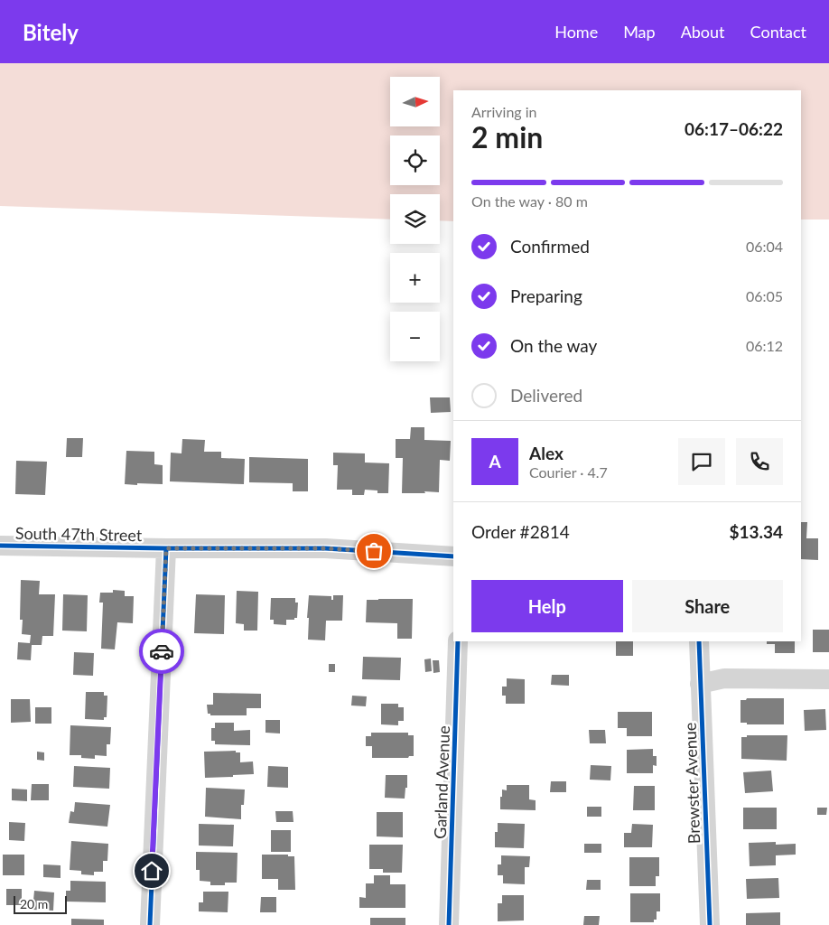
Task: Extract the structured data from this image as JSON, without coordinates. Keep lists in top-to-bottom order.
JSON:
{
  "streets": {
    "street": ["South 47th Street", "Garland Avenue", "Brewster Avenue"]
  },
  "scale_bar": "20 m",
  "north": "right",
  "page": {
    "header": "Bitely",
    "nav": [
      "Home",
      "Map",
      "About",
      "Contact"
    ],
    "map_buttons": ["+", "−"],
    "heading": ["2 min", "Arriving in", "06:17–06:22"],
    "panel": [
      "Alex",
      "Courier · 4.7",
      "Order #2814",
      "$13.34"
    ],
    "bar": "On the way · 80 m",
    "list": [
      ["Confirmed", "06:04"],
      ["Preparing", "06:05"],
      ["On the way", "06:12"],
      "Delivered"
    ],
    "round": "A",
    "buttons": ["Help", "Share"],
    "scale": "20 m"
  }
}
